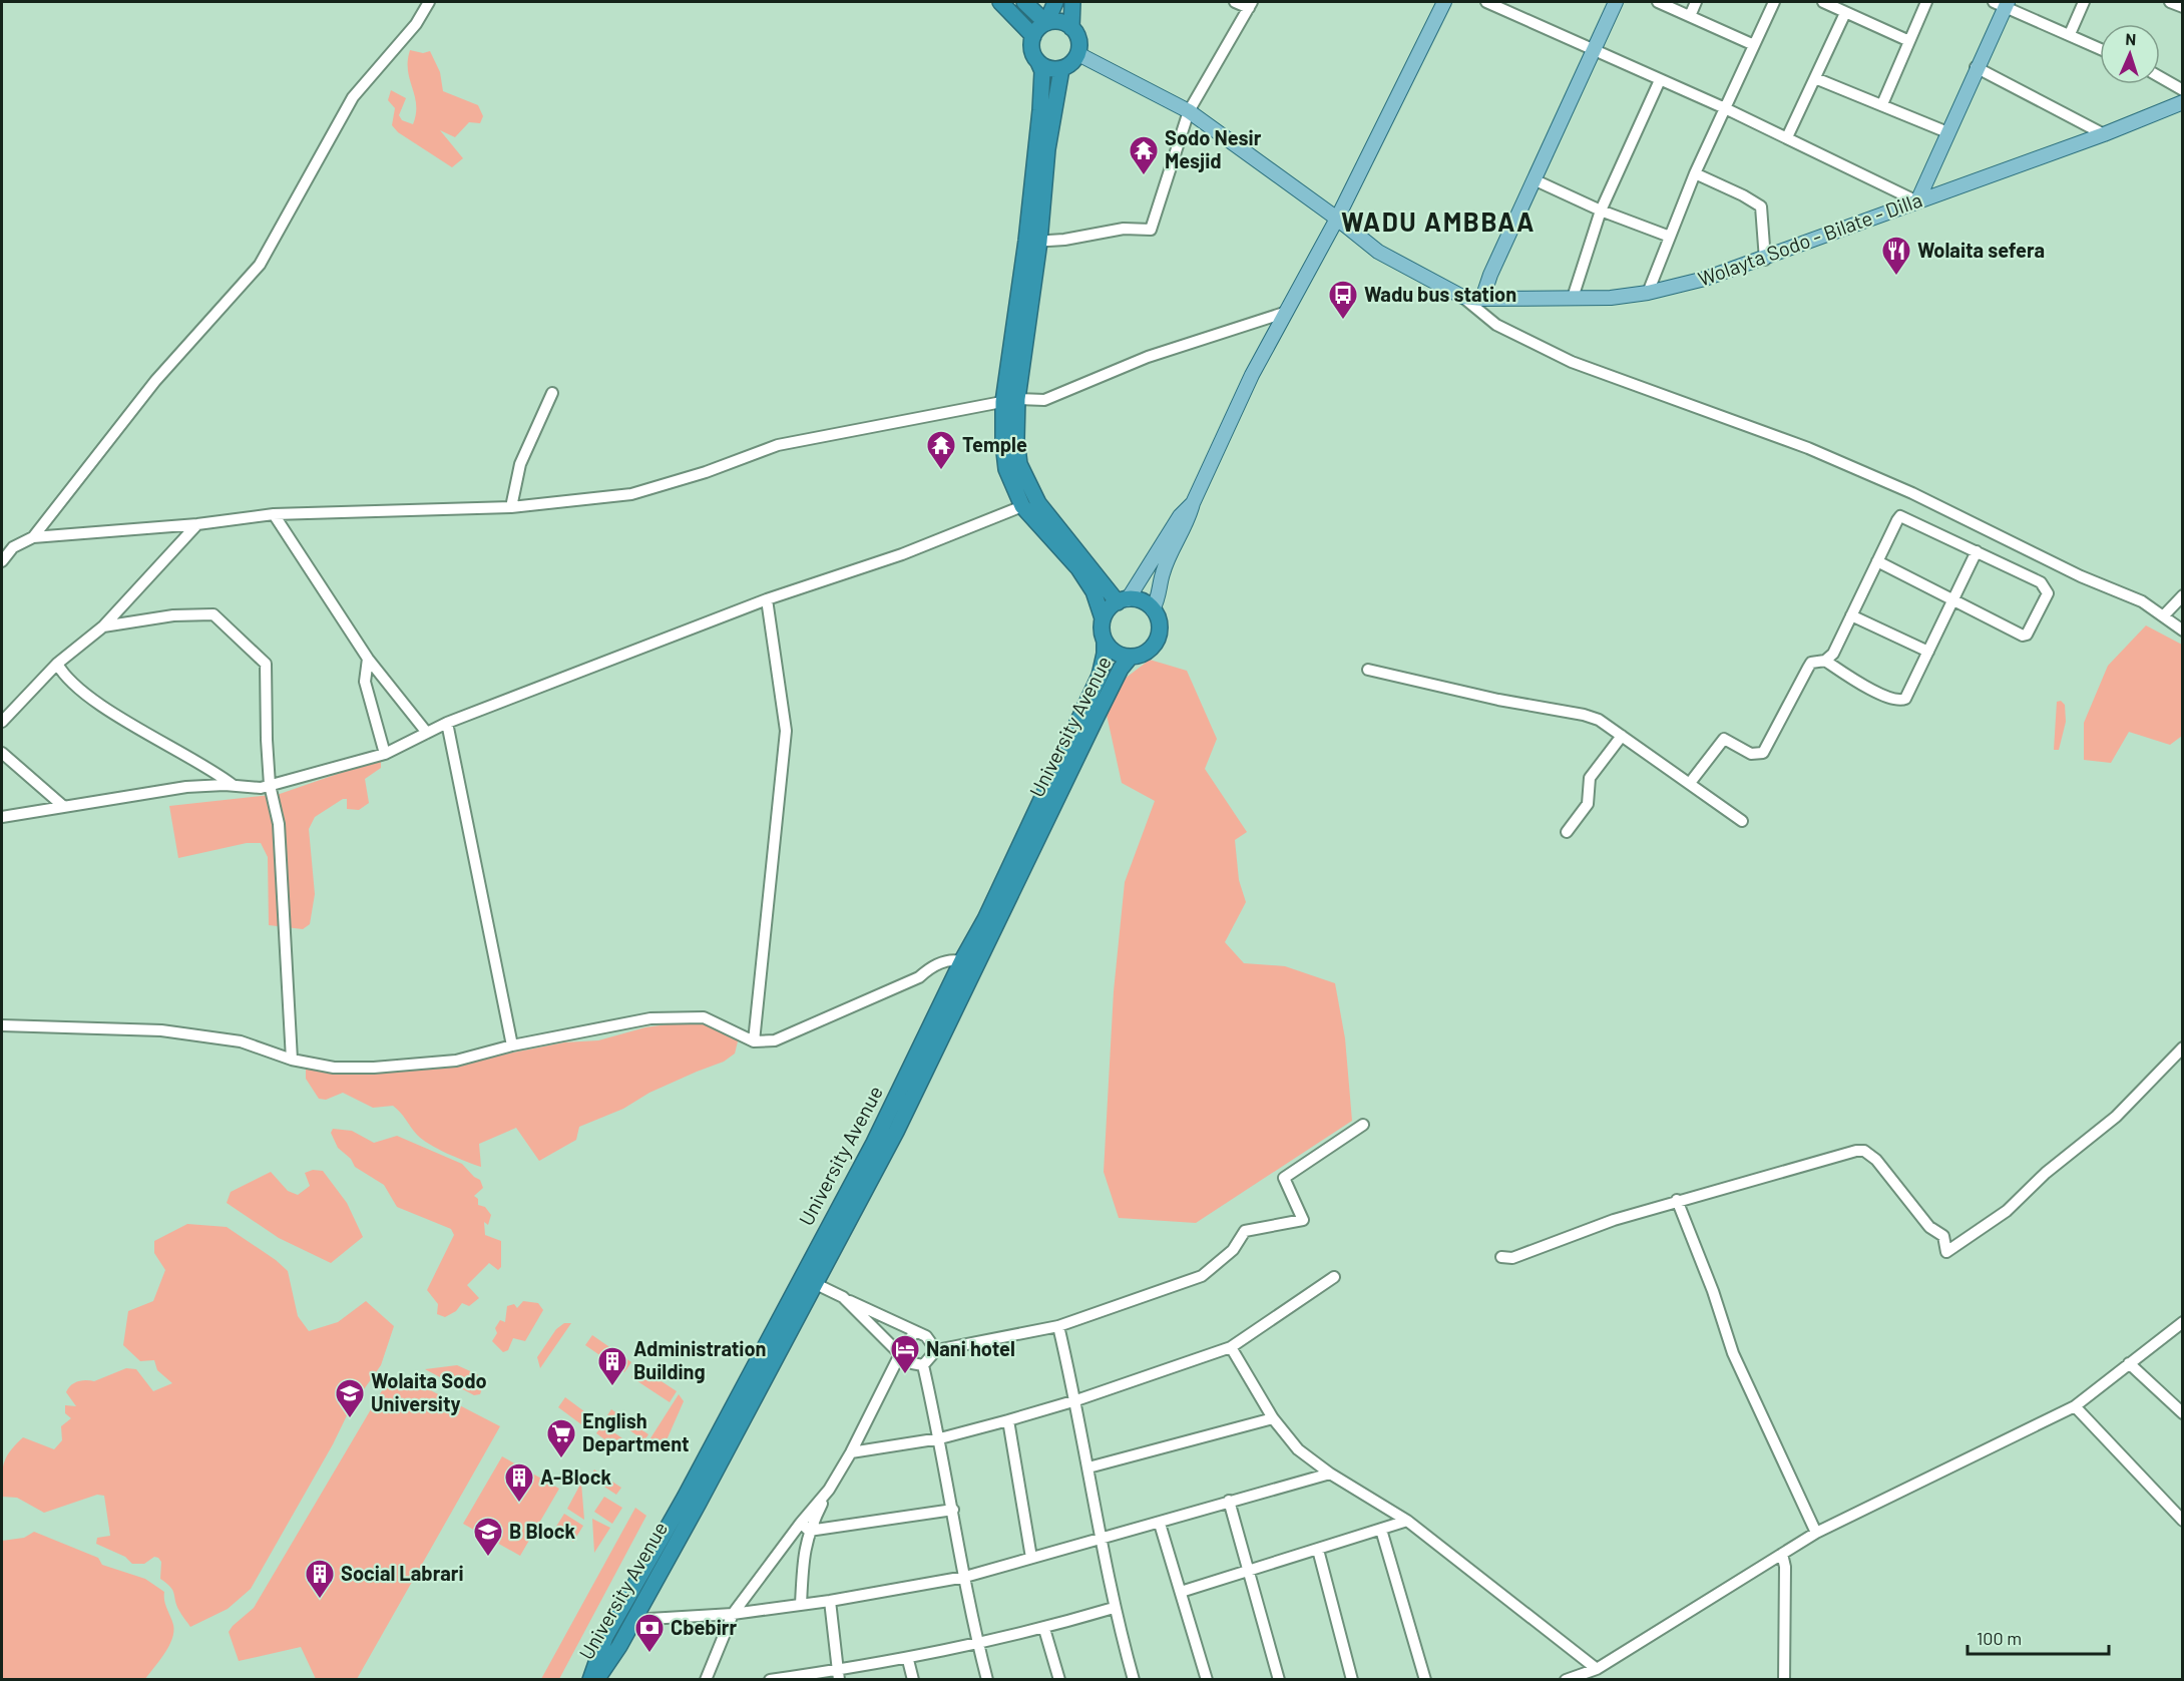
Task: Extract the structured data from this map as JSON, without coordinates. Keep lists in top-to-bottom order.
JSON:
{
  "streets": {
    "highway": ["University Avenue"],
    "main road": ["Wolayta Sodo - Bilate - Dilla"]
  },
  "districts": ["WADU AMBBAA"],
  "places": {
    "temple": ["Sodo Nesir Mesjid", "Temple"],
    "restaurant": ["Wolaita sefera"],
    "bus stop": ["Wadu bus station"],
    "hotel": ["Nani hotel"],
    "building": ["Administration Building", "A-Block", "Social Labrari"],
    "school or university": ["Wolaita Sodo University", "B Block"],
    "supermarket": ["English Department"],
    "bank": ["Cbebirr"]
  },
  "scale_bar": "100 m",
  "north": "top"
}
